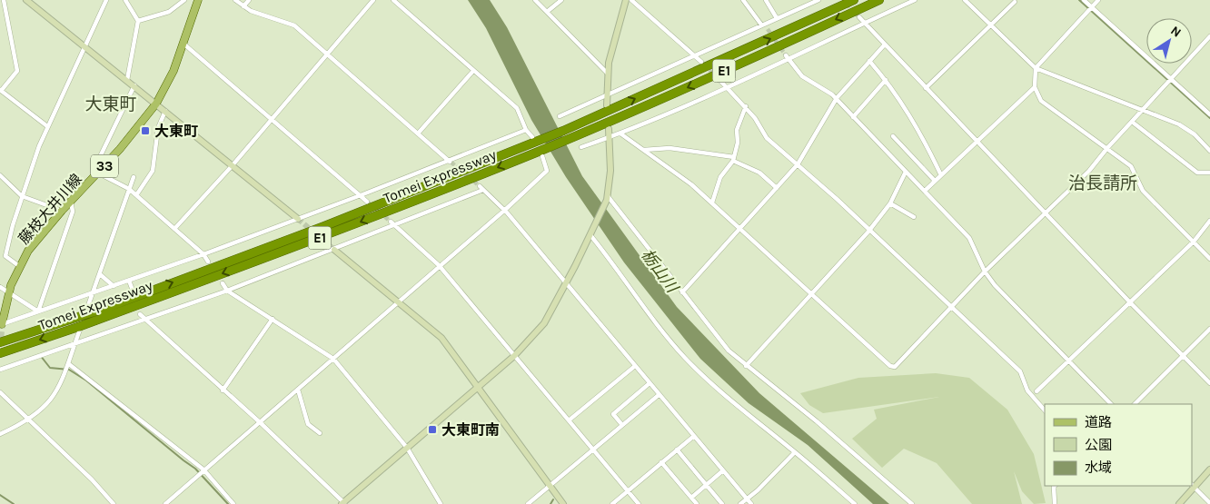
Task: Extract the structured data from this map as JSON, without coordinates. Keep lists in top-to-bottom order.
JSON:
{
  "streets": {
    "highway": ["E1", "Tomei Expressway"],
    "main road": ["33", "藤枝大井川線"]
  },
  "districts": ["大東町", "治長請所"],
  "water": ["栃山川"],
  "places": {
    "transit": ["大東町", "大東町南"]
  },
  "legend": ["道路", "公園", "水域"],
  "north": "top right"
}
